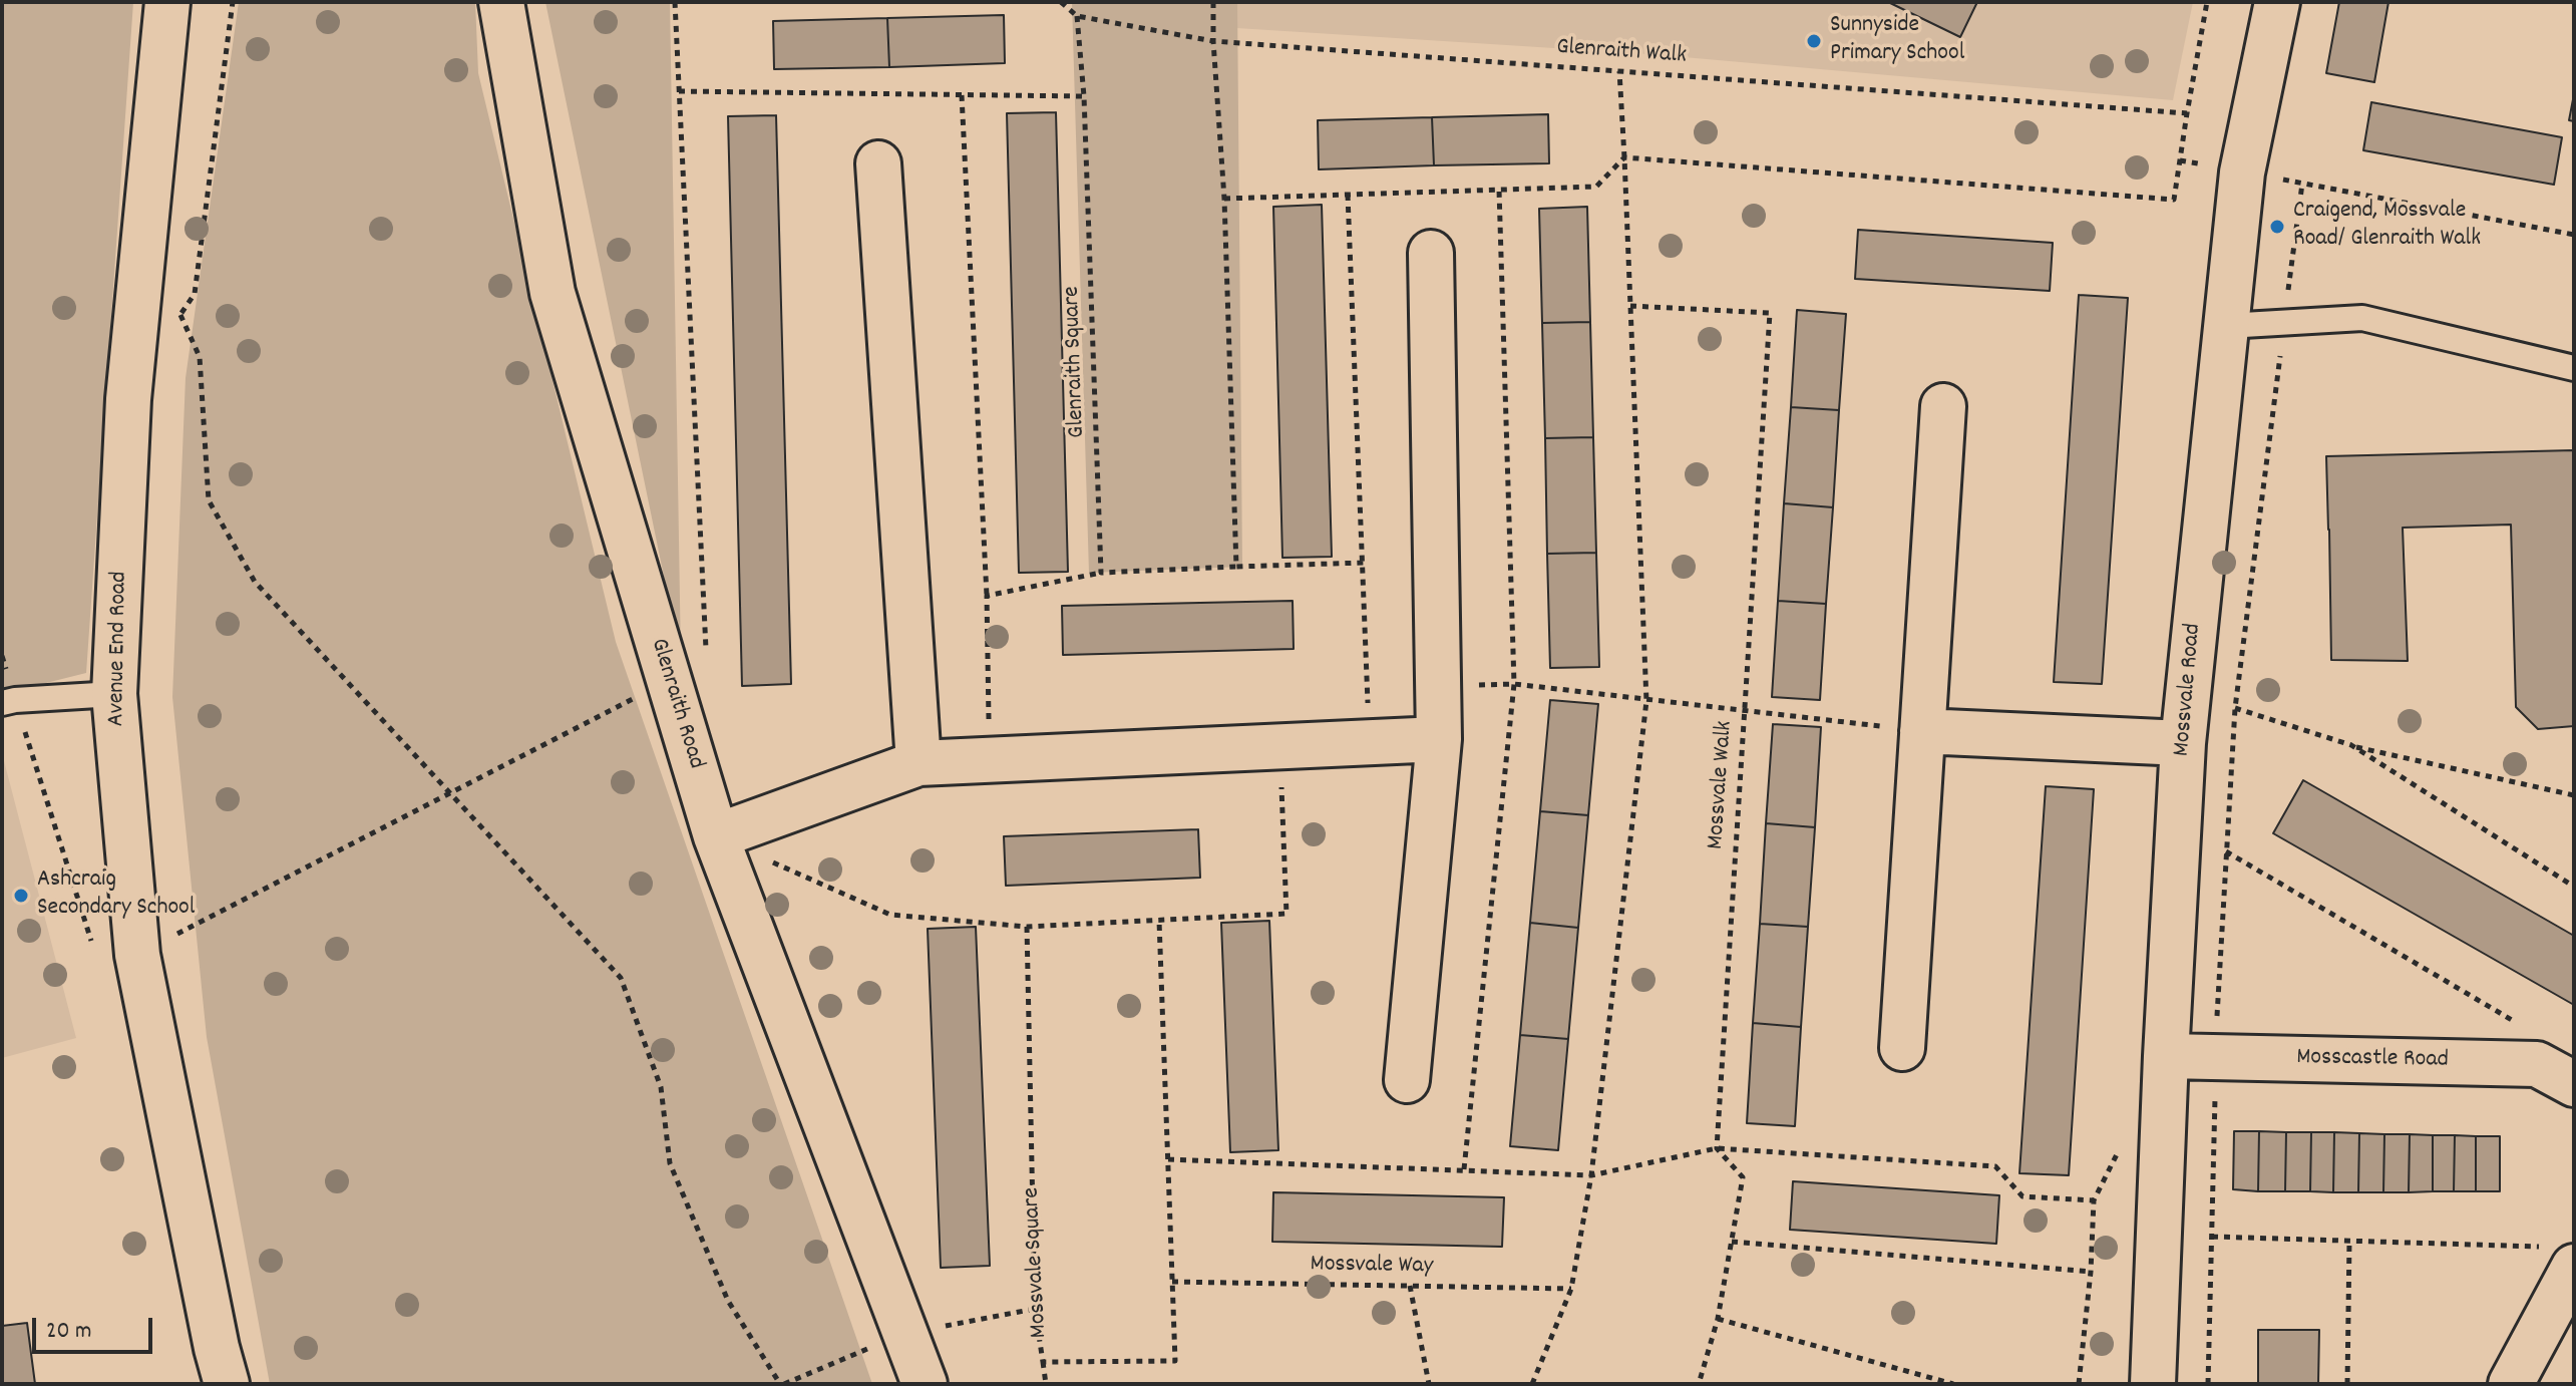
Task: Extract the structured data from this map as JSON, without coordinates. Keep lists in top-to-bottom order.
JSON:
{
  "streets": {
    "street": [
      "Avenue End Road",
      "Mossvale Road",
      "Glenraith Road",
      "Mosscastle Road"
    ],
    "path": [
      "Glenraith Walk",
      "Glenraith Square",
      "Mossvale Walk",
      "Mossvale Square",
      "Mossvale Way"
    ]
  },
  "crossings": [
    ["Glenraith Walk", "Glenraith Square"],
    ["Mossvale Road", "Mosscastle Road"],
    ["Mossvale Square", "Mossvale Way"]
  ],
  "places": ["Sunnyside Primary School", "Craigend, Mossvale Road/ Glenraith Walk", "Ashcraig Secondary School"],
  "scale_bar": "20 m"
}
